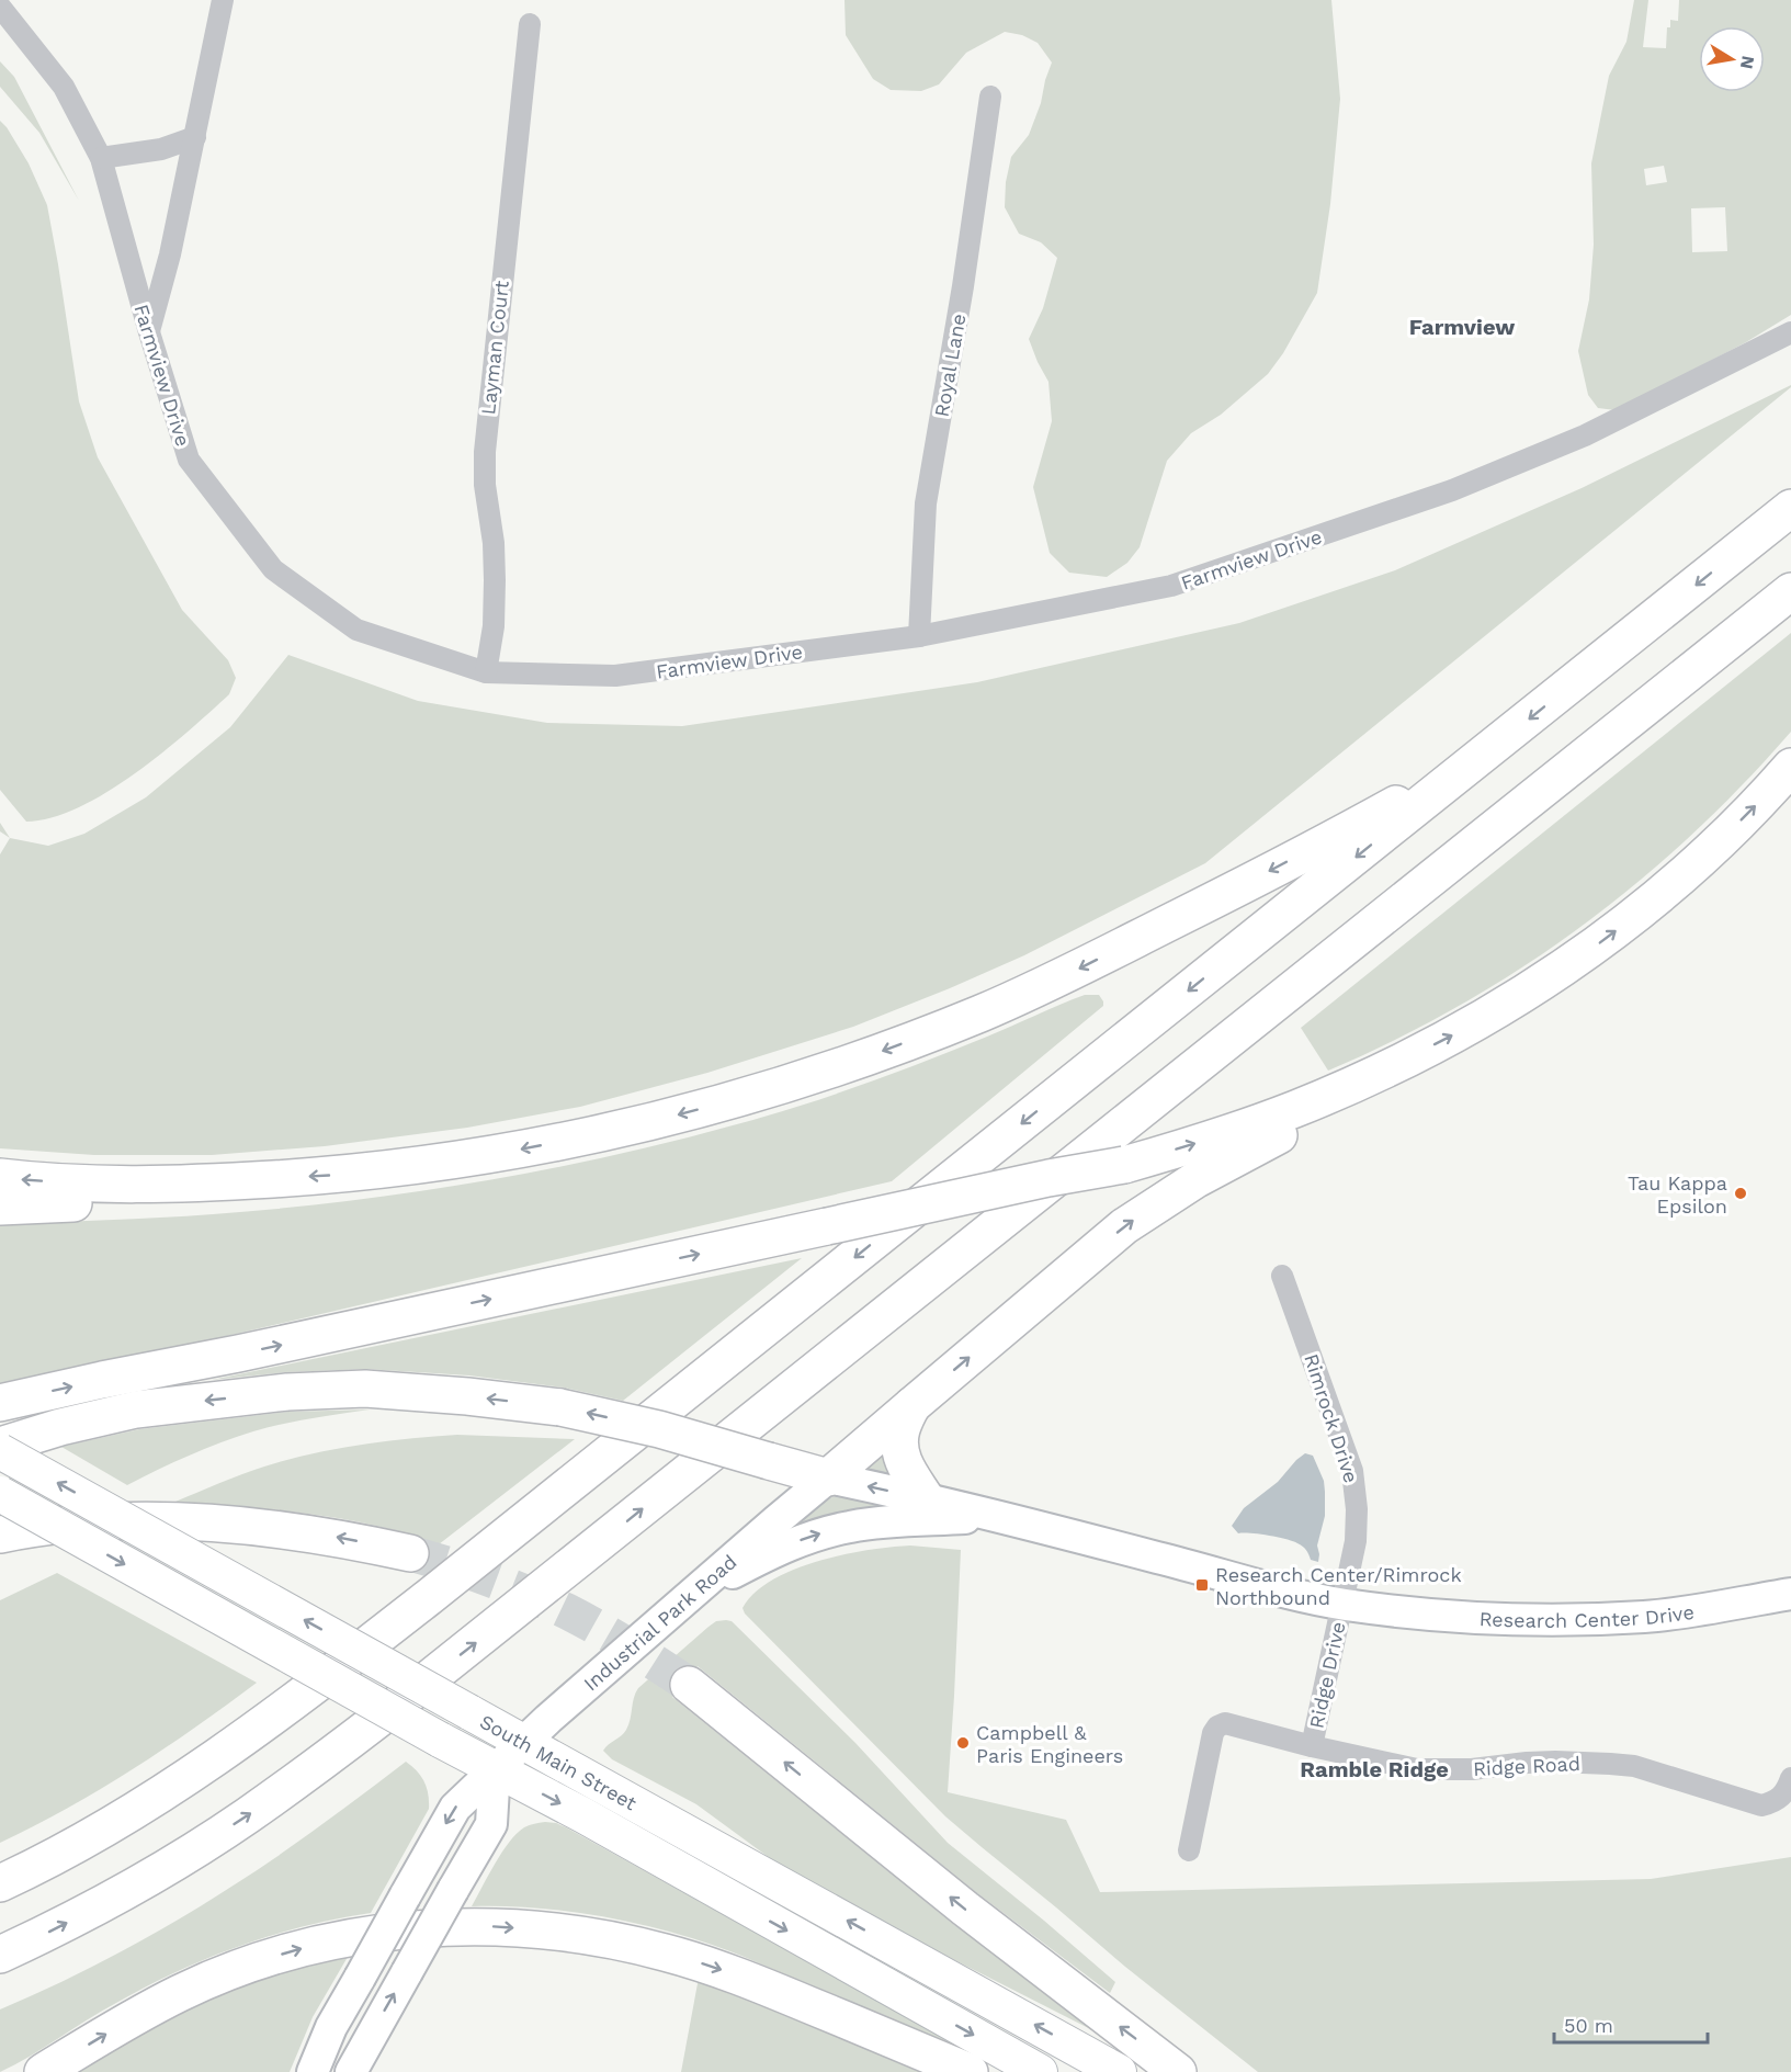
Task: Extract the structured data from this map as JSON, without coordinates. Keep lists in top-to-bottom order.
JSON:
{
  "streets": {
    "main road": ["Research Center Drive", "Industrial Park Road", "South Main Street"],
    "street": [
      "Layman Court",
      "Royal Lane",
      "Farmview Drive",
      "Rimrock Drive",
      "Ridge Drive",
      "Ridge Road"
    ]
  },
  "crossings": [
    ["Layman Court", "Farmview Drive"],
    ["Royal Lane", "Farmview Drive"],
    ["Rimrock Drive", "Research Center Drive"],
    ["Rimrock Drive", "Ridge Drive"],
    ["Research Center Drive", "Industrial Park Road"],
    ["Research Center Drive", "Ridge Drive"],
    ["Industrial Park Road", "South Main Street"],
    ["Ridge Drive", "Ridge Road"]
  ],
  "districts": ["Farmview", "Ramble Ridge"],
  "places": {
    "other": ["Tau Kappa Epsilon", "Campbell & Paris Engineers"],
    "transit": ["Research Center/Rimrock Northbound"]
  },
  "scale_bar": "50 m",
  "north": "right"
}
